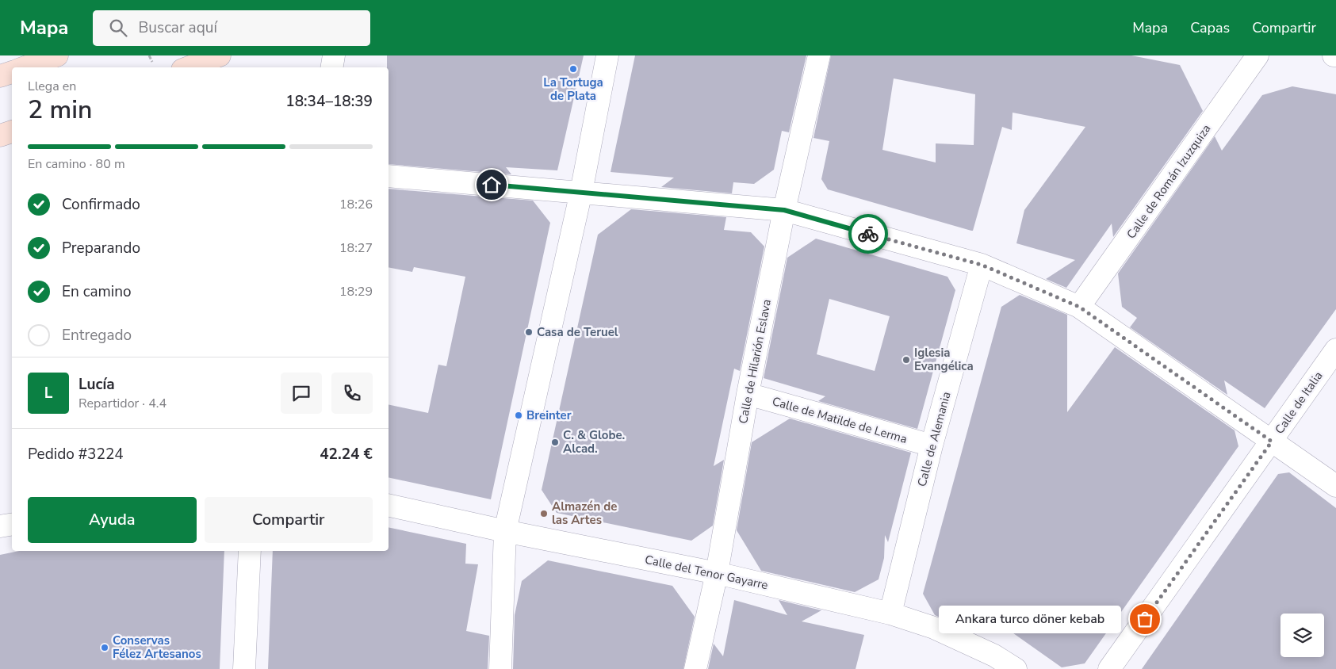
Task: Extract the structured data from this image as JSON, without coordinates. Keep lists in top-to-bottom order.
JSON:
{
  "streets": {
    "street": [
      "Calle de Román Izuzquiza",
      "Calle de Hilarión Eslava",
      "Calle de Italia",
      "Calle de Matilde de Lerma",
      "Calle de Alemania",
      "Calle del Tenor Gayarre"
    ]
  },
  "crossings": [
    ["Calle de Hilarión Eslava", "Calle de Matilde de Lerma"],
    ["Calle de Hilarión Eslava", "Calle del Tenor Gayarre"],
    ["Calle de Matilde de Lerma", "Calle de Alemania"],
    ["Calle de Alemania", "Calle del Tenor Gayarre"]
  ],
  "places": [
    "La Tortuga de Plata",
    "Casa de Teruel",
    "Iglesia Evangélica",
    "Breinter",
    "C. & Globe. Alcad.",
    "Almazén de las Artes",
    "Ankara turco döner kebab",
    "Conservas Félez Artesanos"
  ],
  "page": {
    "header": "Mapa",
    "search": "Buscar aquí",
    "nav": ["Mapa", "Capas", "Compartir"],
    "heading": ["2 min", "Llega en", "18:34–18:39"],
    "panel": [
      "Lucía",
      "Repartidor · 4.4",
      "Pedido #3224",
      "42.24 €"
    ],
    "bar": "En camino · 80 m",
    "list": [
      ["Confirmado", "18:26"],
      ["Preparando", "18:27"],
      ["En camino", "18:29"],
      "Entregado"
    ],
    "round": "L",
    "buttons": ["Ayuda", "Compartir"],
    "bubble": "Ankara turco döner kebab"
  }
}
